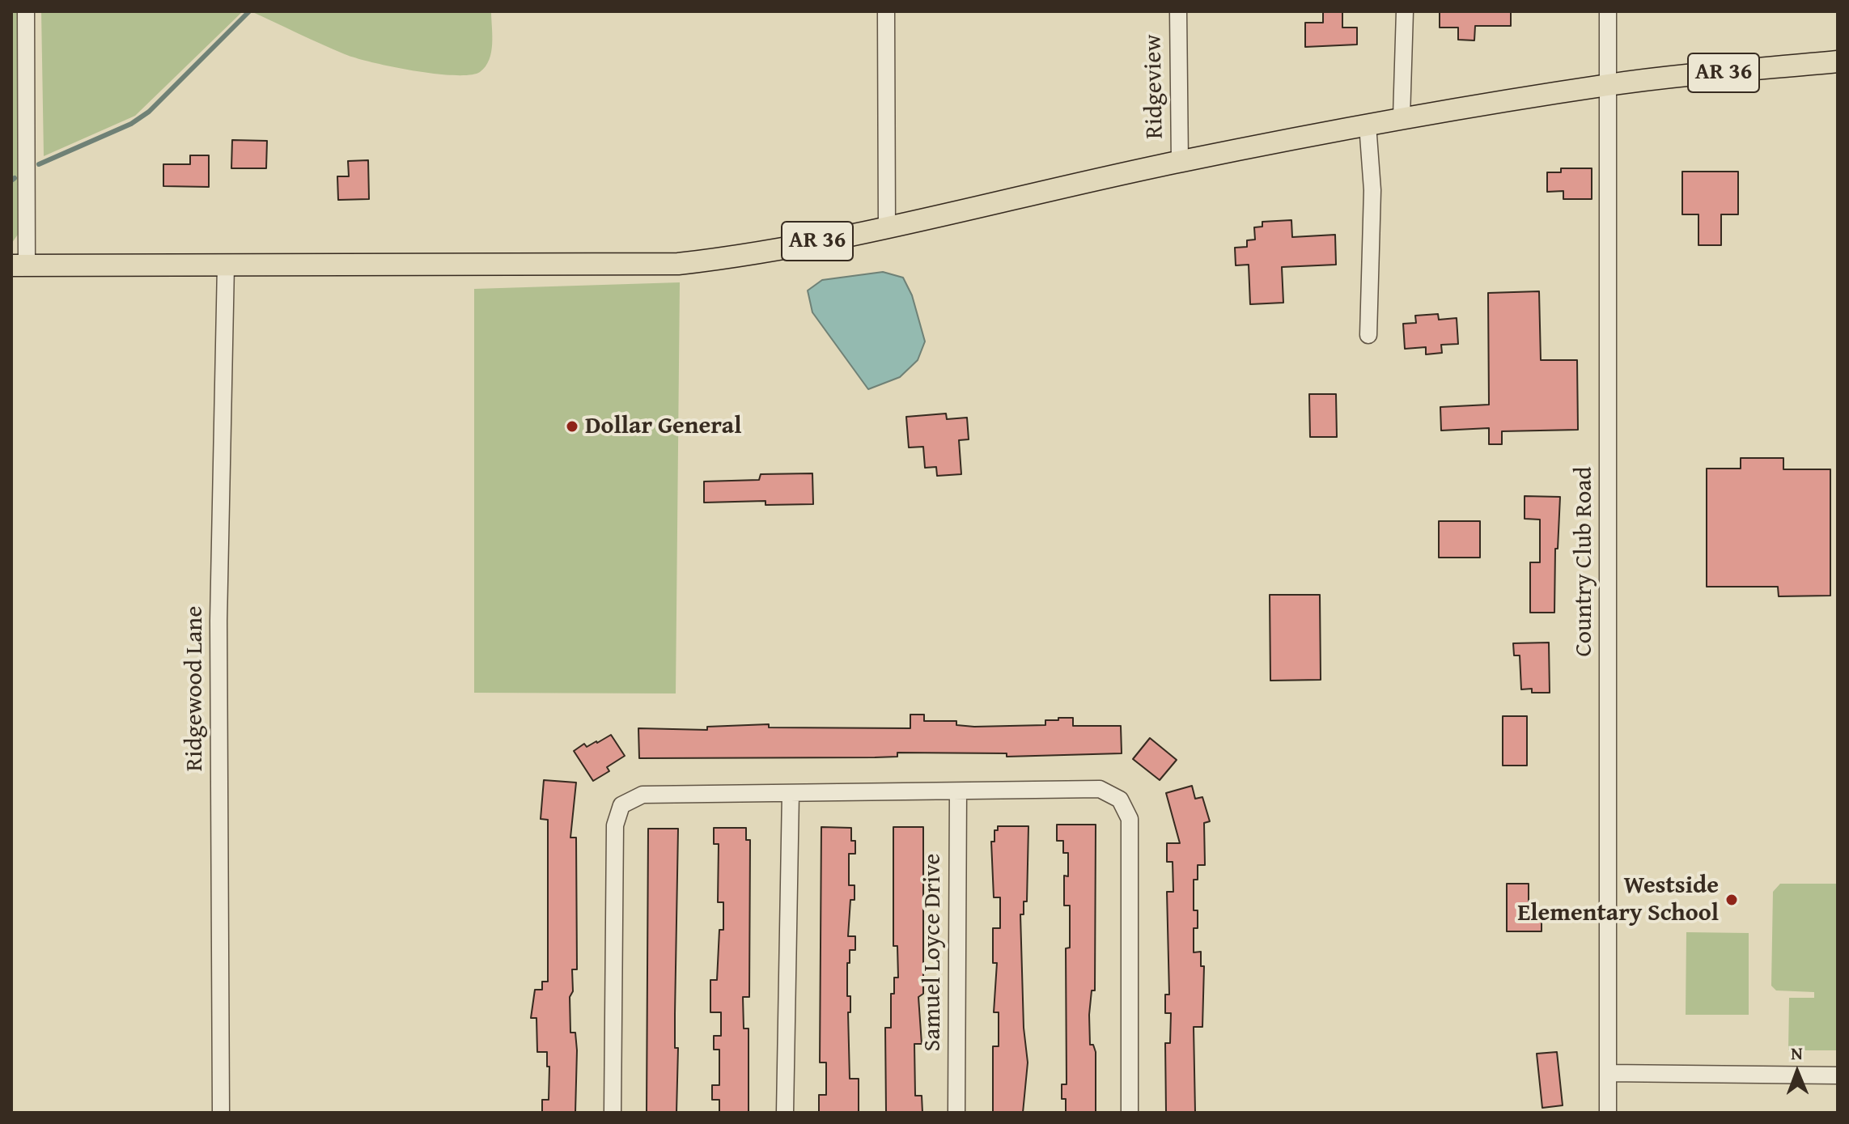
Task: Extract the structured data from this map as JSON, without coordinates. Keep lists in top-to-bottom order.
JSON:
{
  "streets": {
    "main road": ["AR 36"],
    "street": [
      "Ridgeview",
      "Country Club Road",
      "Ridgewood Lane",
      "Samuel Loyce Drive"
    ]
  },
  "crossings": [
    ["AR 36", "Ridgeview"],
    ["AR 36", "Country Club Road"],
    ["AR 36", "Ridgewood Lane"]
  ],
  "places": ["Dollar General", "Westside Elementary School"],
  "north": "top"
}
